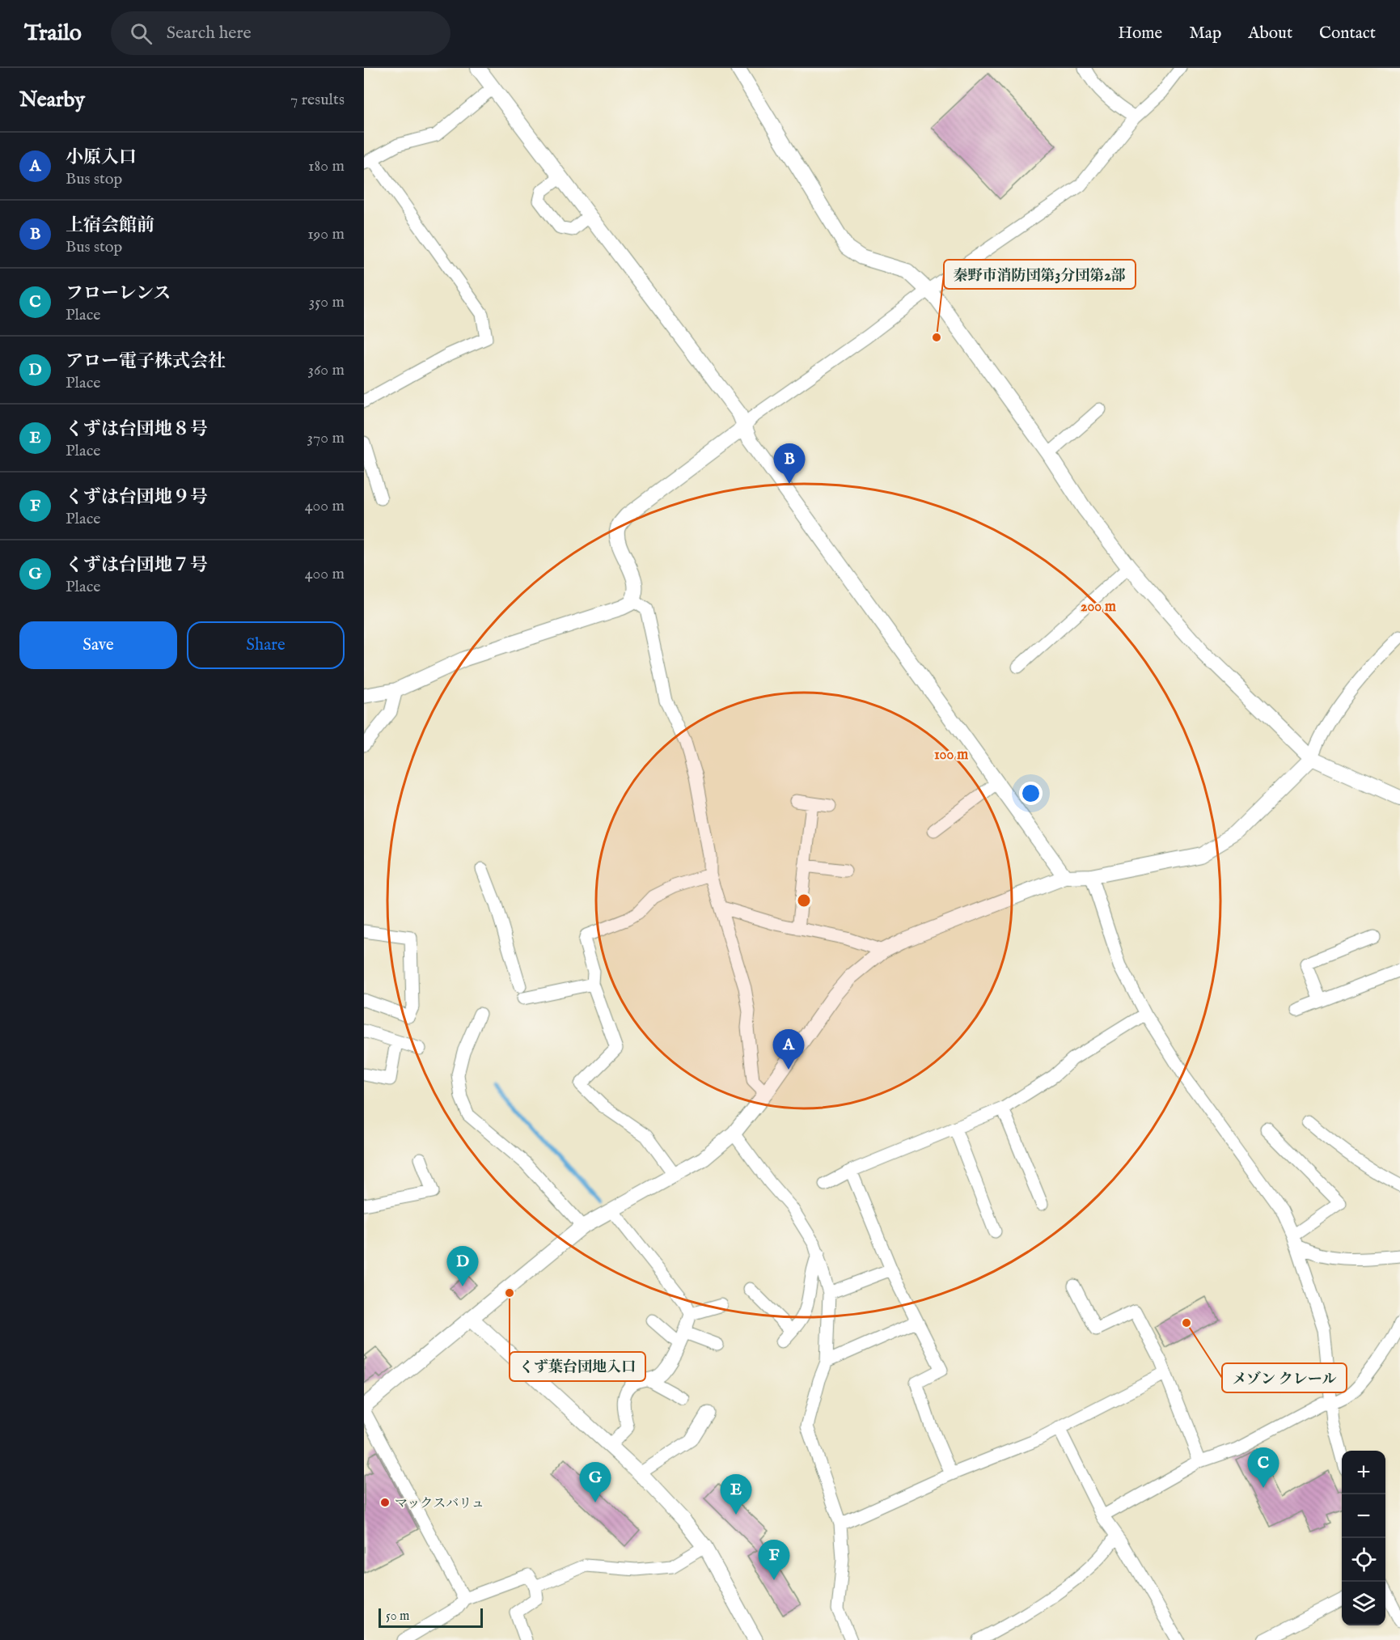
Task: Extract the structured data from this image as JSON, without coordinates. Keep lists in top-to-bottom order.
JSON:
{
  "places": [
    "秦野市消防団第3分団第2部",
    "くず葉台団地入口",
    "メゾン クレール",
    "マックスバリュ"
  ],
  "scale_bar": "50 m",
  "page": {
    "header": "Trailo",
    "search": "Search here",
    "nav": [
      "Home",
      "Map",
      "About",
      "Contact"
    ],
    "heading": ["Nearby", "7 results"],
    "list": [
      {
        "mark": "A",
        "name": "小原入口",
        "note": "Bus stop",
        "value": "180 m"
      },
      {
        "mark": "B",
        "name": "上宿会館前",
        "note": "Bus stop",
        "value": "190 m"
      },
      {
        "mark": "C",
        "name": "フローレンス",
        "note": "Place",
        "value": "350 m"
      },
      {
        "mark": "D",
        "name": "アロー電子株式会社",
        "note": "Place",
        "value": "360 m"
      },
      {
        "mark": "E",
        "name": "くずは台団地８号",
        "note": "Place",
        "value": "370 m"
      },
      {
        "mark": "F",
        "name": "くずは台団地９号",
        "note": "Place",
        "value": "400 m"
      },
      {
        "mark": "G",
        "name": "くずは台団地７号",
        "note": "Place",
        "value": "400 m"
      }
    ],
    "pins": [
      "B",
      "A",
      "D",
      "C",
      "G",
      "E",
      "F"
    ],
    "buttons": ["Save", "Share"],
    "map_buttons": ["+", "−"],
    "scale": "50 m"
  },
  "rings": ["200 m", "100 m"]
}
